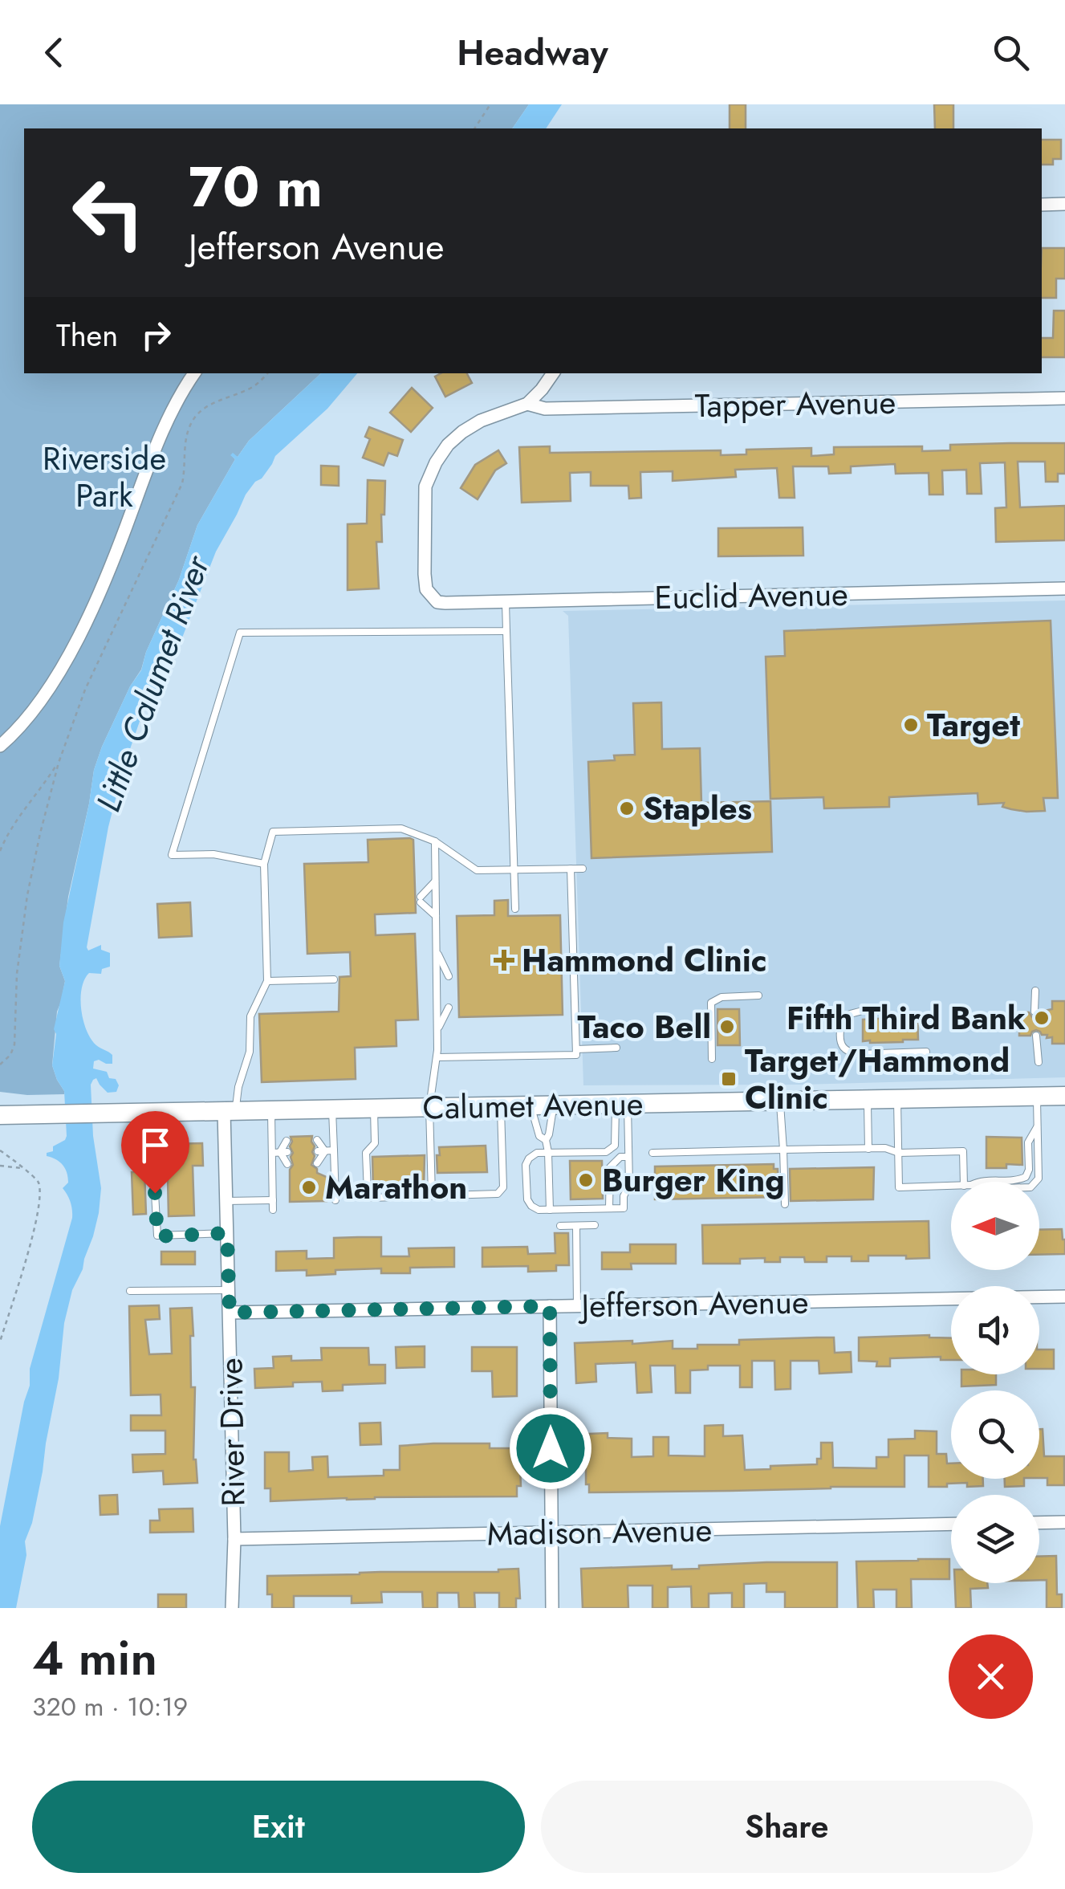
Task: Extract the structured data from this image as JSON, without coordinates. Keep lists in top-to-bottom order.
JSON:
{
  "streets": {
    "main road": ["Calumet Avenue"],
    "street": [
      "Tapper Avenue",
      "Euclid Avenue",
      "Jefferson Avenue",
      "River Drive",
      "Madison Avenue"
    ]
  },
  "crossings": [
    ["Tapper Avenue", "Euclid Avenue"],
    ["Calumet Avenue", "River Drive"],
    ["Jefferson Avenue", "River Drive"],
    ["River Drive", "Madison Avenue"]
  ],
  "water": ["Little Calumet River"],
  "parks": ["Riverside Park"],
  "places": {
    "other": [
      "Target",
      "Staples",
      "Fifth Third Bank",
      "Taco Bell",
      "Burger King",
      "Marathon"
    ],
    "health": ["Hammond Clinic"],
    "transit": ["Target/Hammond Clinic"]
  },
  "north": "left",
  "page": {
    "header": "Headway",
    "turn": ["70 m", "Jefferson Avenue"],
    "then": "Then",
    "heading": ["4 min", "320 m · 10:19"],
    "buttons": ["Exit", "Share"]
  }
}
